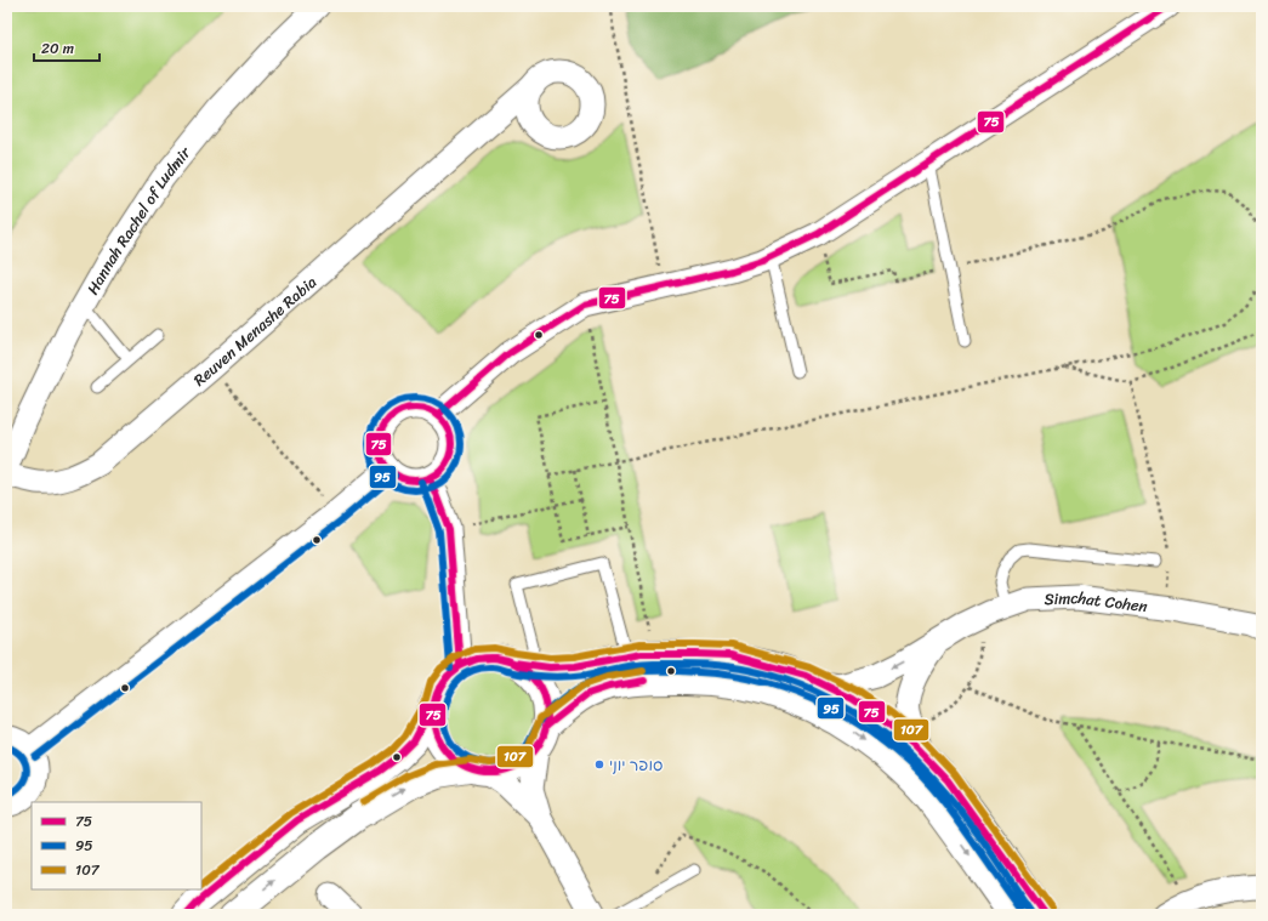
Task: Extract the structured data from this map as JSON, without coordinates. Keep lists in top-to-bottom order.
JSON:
{
  "streets": {
    "street": ["Hannah Rachel of Ludmir", "Reuven Menashe Rabia", "Simchat Cohen"]
  },
  "places": ["סופר יוני"],
  "lines": ["transit line 75", "transit line 95", "transit line 107"],
  "legend": ["75", "95", "107"],
  "scale_bar": "20 m"
}
